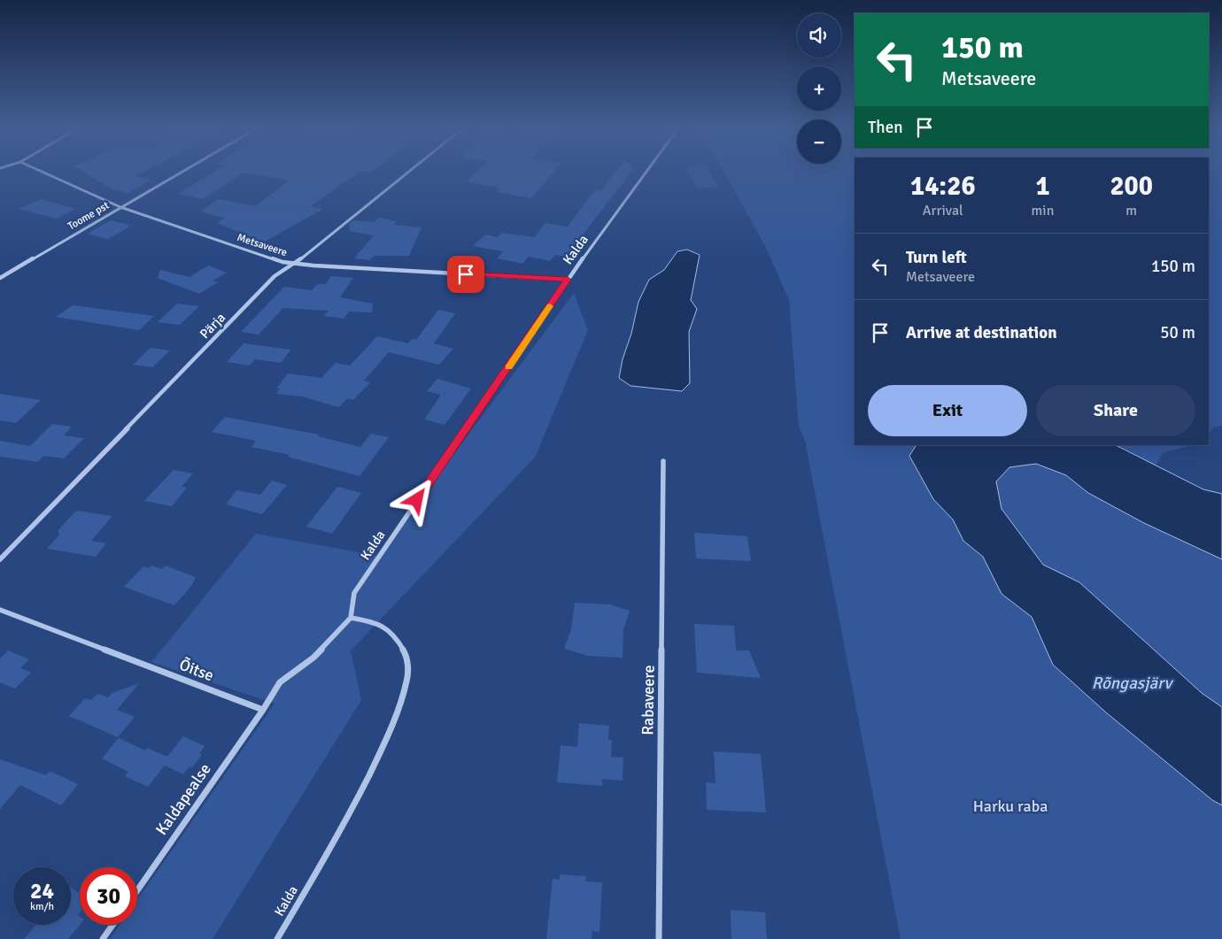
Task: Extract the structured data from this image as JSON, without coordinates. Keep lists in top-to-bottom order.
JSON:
{
  "streets": {
    "street": [
      "Toome pst",
      "Metsaveere",
      "Kalda",
      "Pärja",
      "Õitse",
      "Rabaveere",
      "Kaldapealse"
    ]
  },
  "crossings": [
    ["Toome pst", "Metsaveere"],
    ["Metsaveere", "Kalda"],
    ["Metsaveere", "Pärja"],
    ["Õitse", "Kaldapealse"]
  ],
  "water": ["Rõngasjärv"],
  "parks": ["Harku raba"],
  "page": {
    "map_buttons": ["+", "−"],
    "turn": ["150 m", "Metsaveere"],
    "then": "Then",
    "eta": [
      "14:26",
      "Arrival",
      "1",
      "min",
      "200",
      "m"
    ],
    "list": [
      {
        "name": "Turn left",
        "note": "Metsaveere",
        "value": "150 m"
      },
      {
        "name": "Arrive at destination",
        "value": "50 m"
      }
    ],
    "buttons": ["Exit", "Share"],
    "speed": "24 km/h",
    "limit": "30"
  }
}
